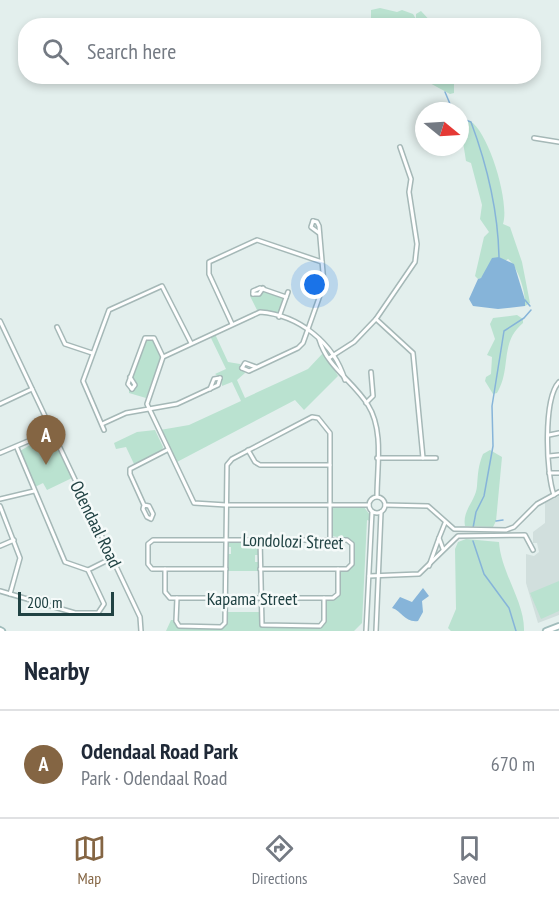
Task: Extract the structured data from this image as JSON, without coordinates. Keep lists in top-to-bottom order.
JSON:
{
  "streets": {
    "street": ["Odendaal Road", "Londolozi Street", "Kapama Street"]
  },
  "crossings": [
    ["Londolozi Street", "Kapama Street"]
  ],
  "scale_bar": "200 m",
  "north": "right",
  "page": {
    "search": "Search here",
    "pins": "A",
    "scale": "200 m",
    "heading": "Nearby",
    "list": [
      {
        "mark": "A",
        "name": "Odendaal Road Park",
        "note": "Park · Odendaal Road",
        "value": "670 m"
      }
    ],
    "nav": ["Map", "Directions", "Saved"]
  }
}
